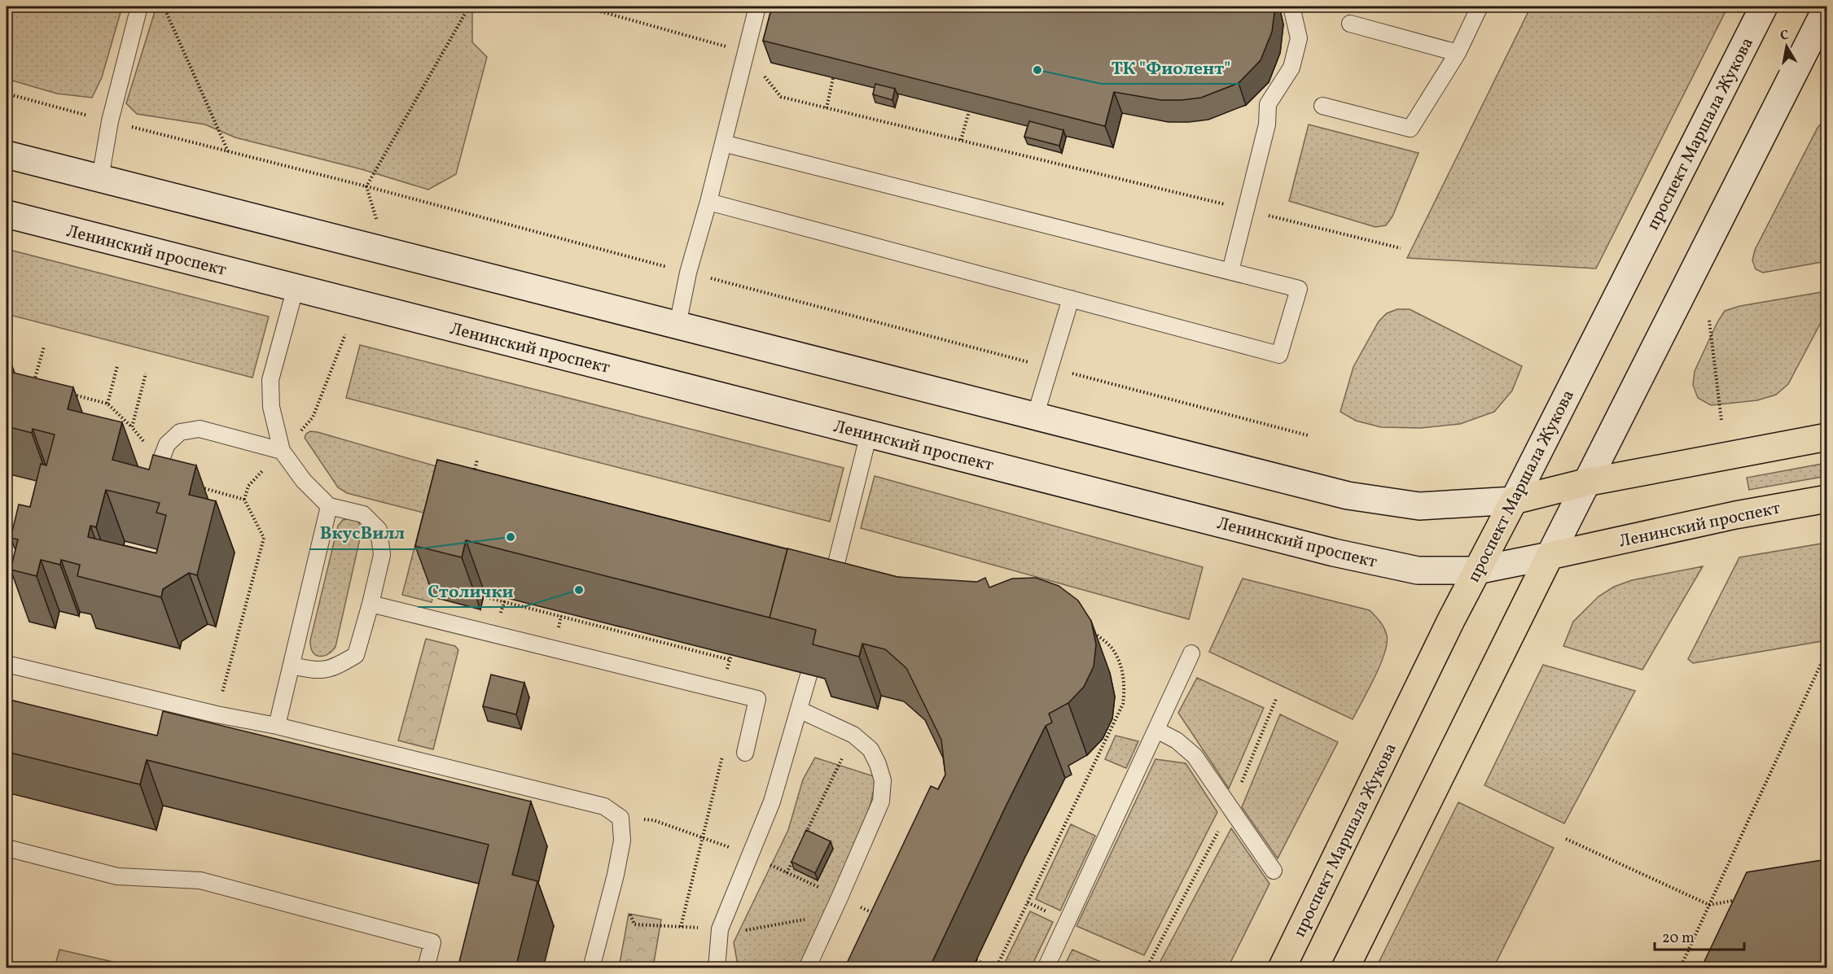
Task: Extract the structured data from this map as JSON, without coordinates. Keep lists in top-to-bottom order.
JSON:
{
  "streets": {
    "main road": ["проспект Маршала Жукова", "Ленинский проспект"]
  },
  "crossings": [
    ["проспект Маршала Жукова", "Ленинский проспект"]
  ],
  "places": ["ТК \"Фиолент\"", "ВкусВилл", "Столички"],
  "scale_bar": "20 m",
  "north": "top"
}
